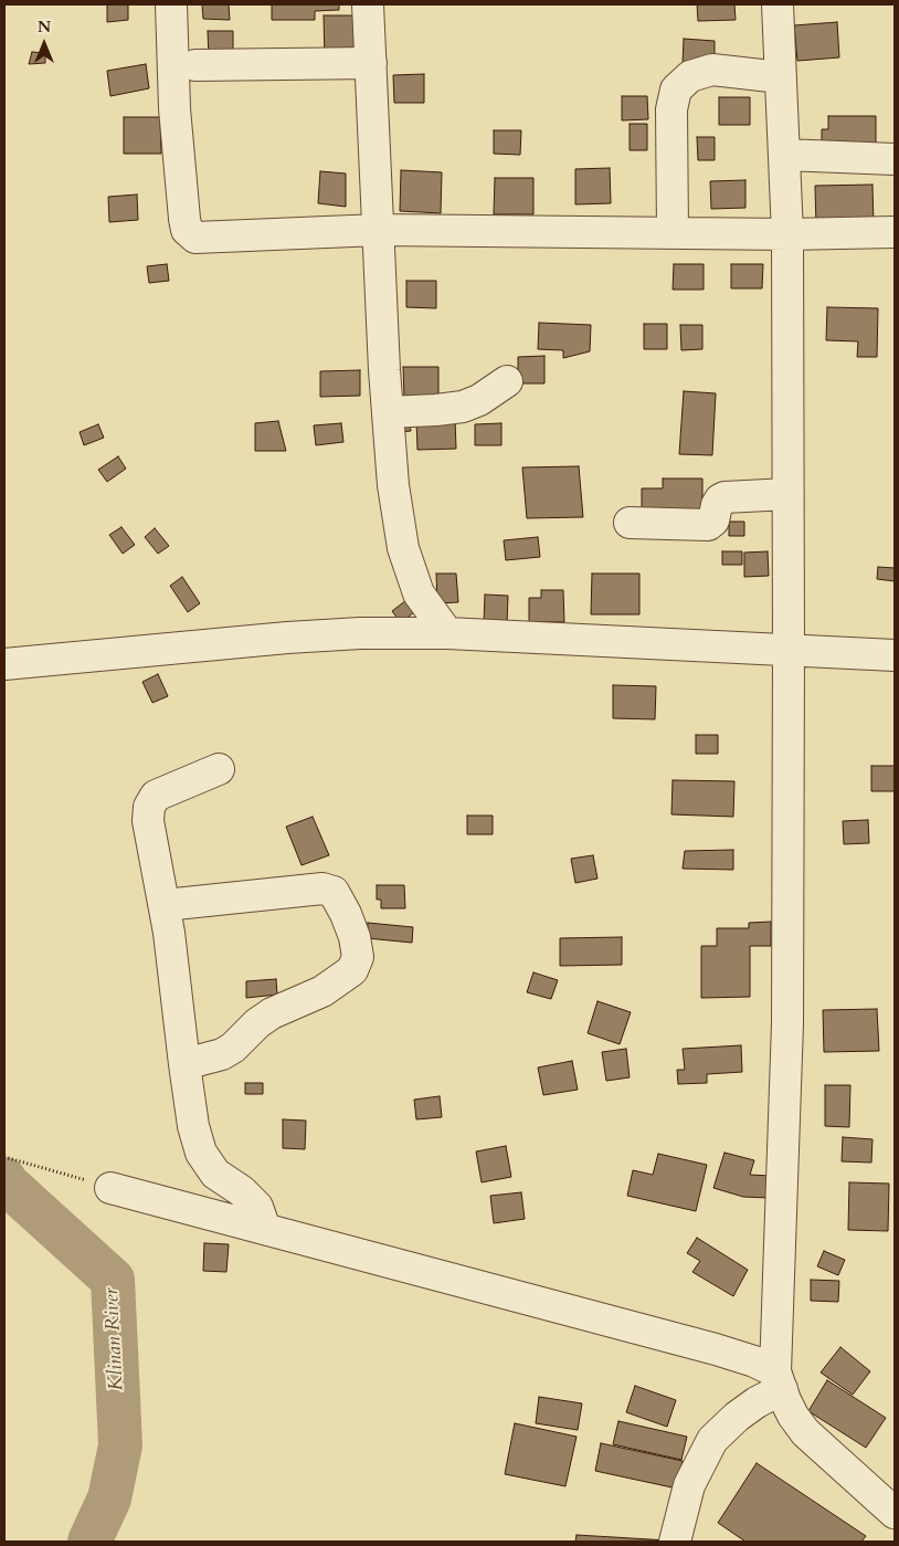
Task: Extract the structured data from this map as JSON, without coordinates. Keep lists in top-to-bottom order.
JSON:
{
  "water": ["Klinan River"],
  "north": "top"
}
